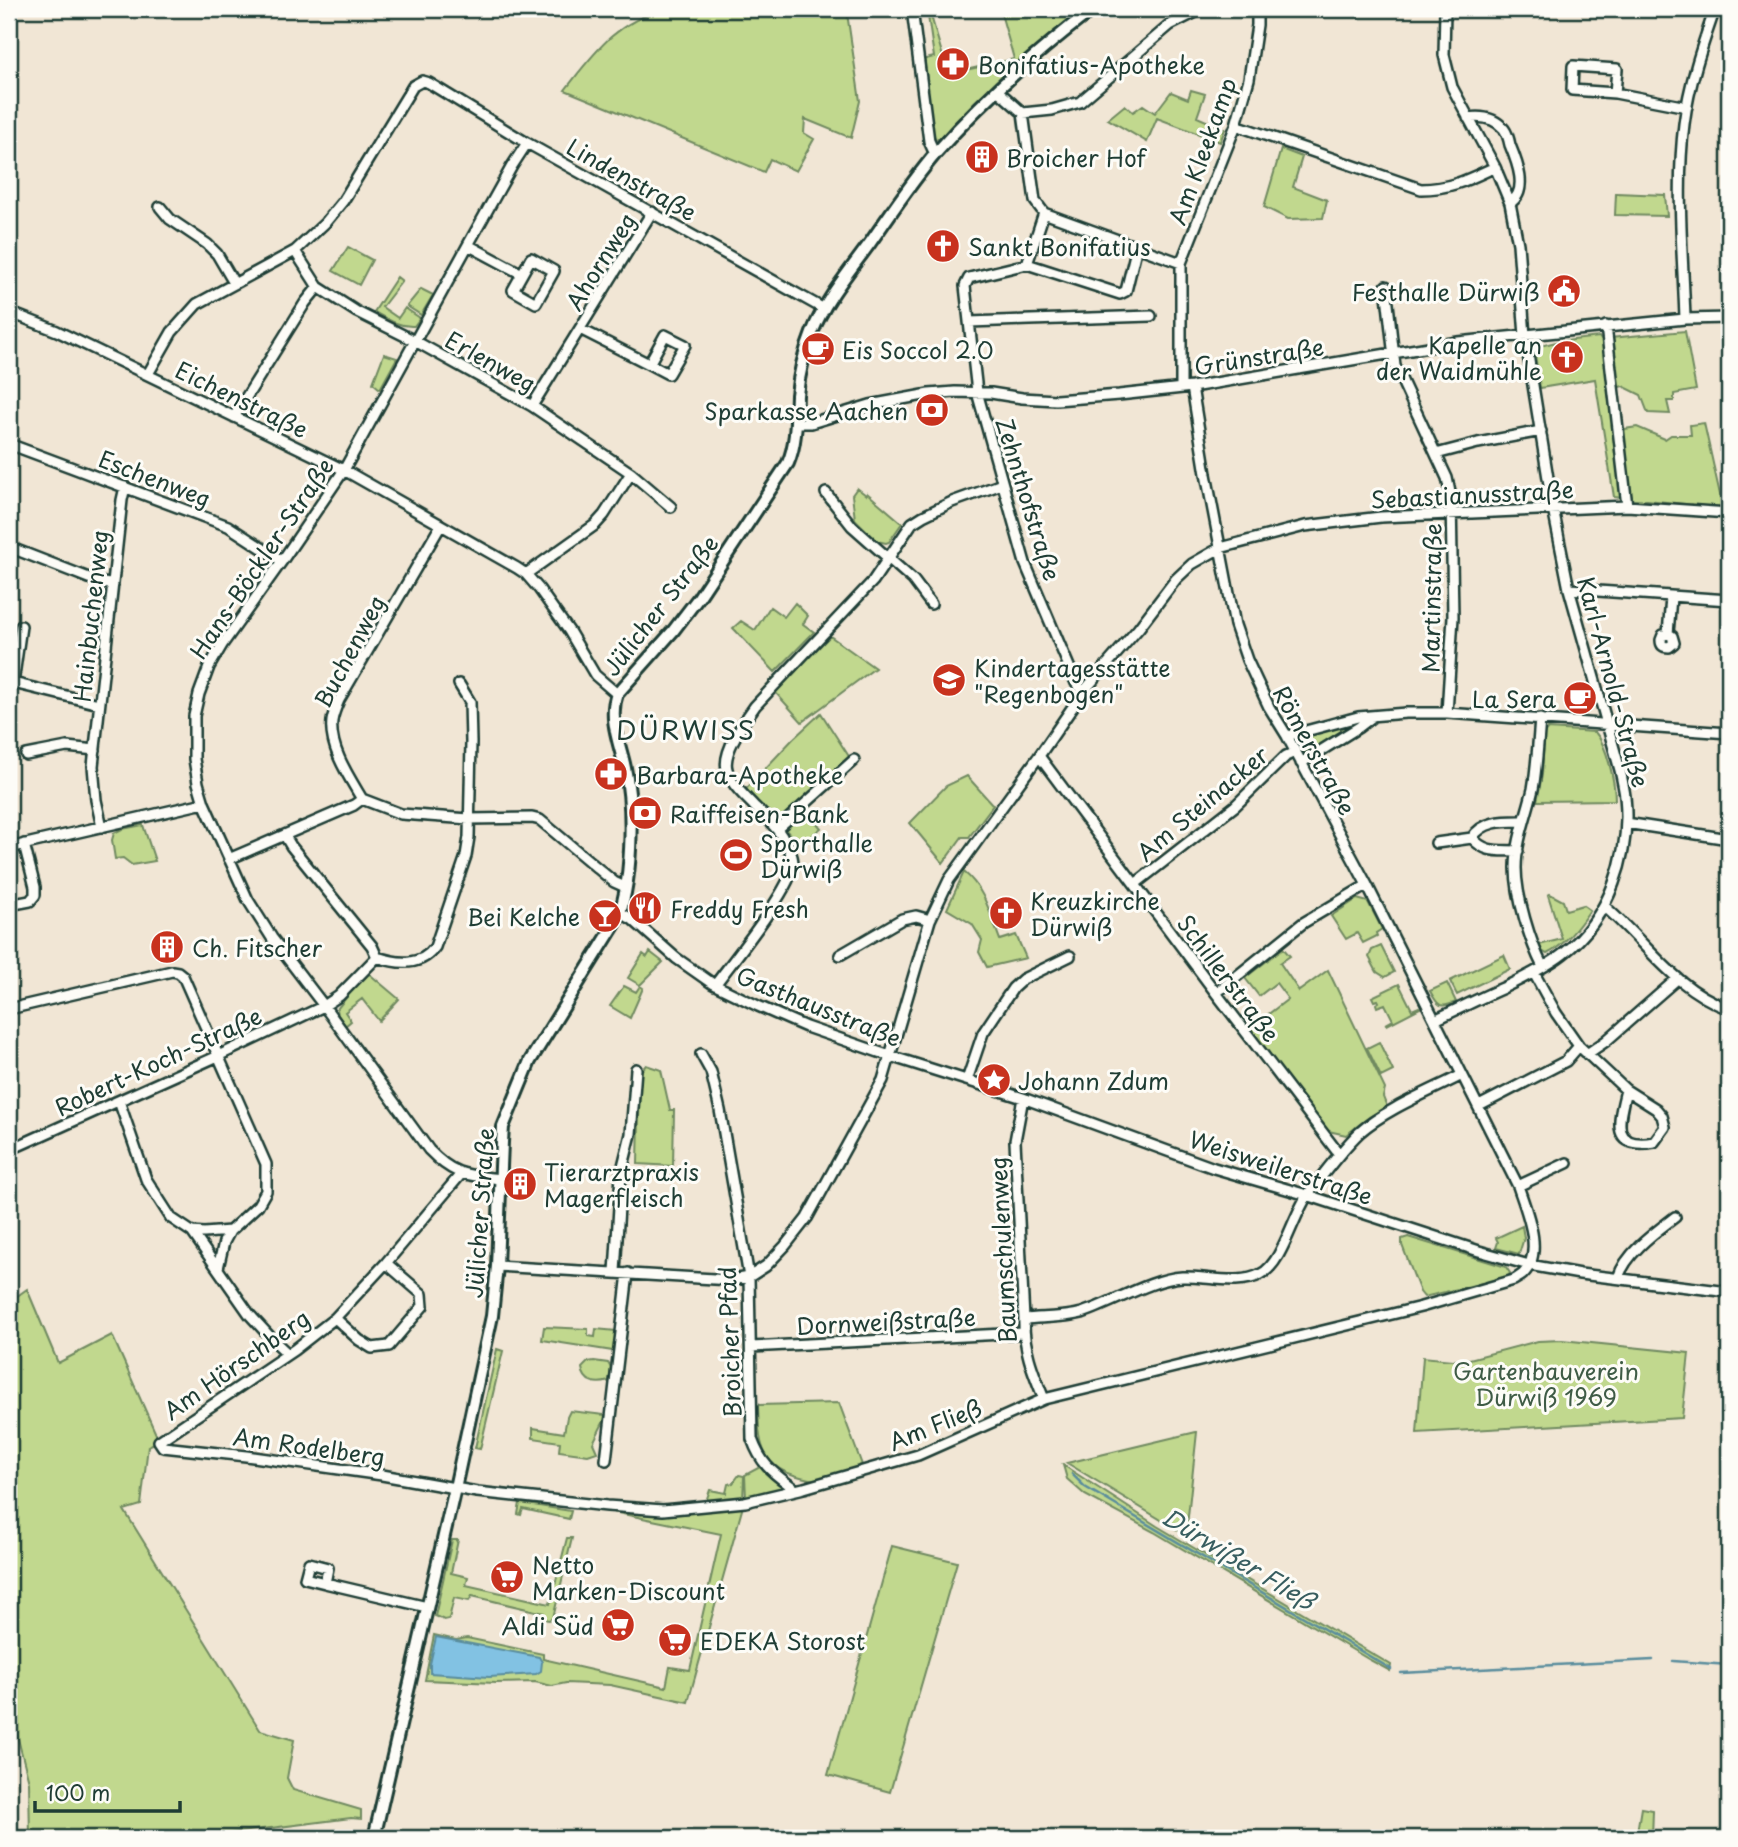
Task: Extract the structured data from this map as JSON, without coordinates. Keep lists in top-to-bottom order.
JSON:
{
  "streets": {
    "street": [
      "Am Kleekamp",
      "Lindenstraße",
      "Ahornweg",
      "Grünstraße",
      "Erlenweg",
      "Eichenstraße",
      "Eschenweg",
      "Sebastianusstraße",
      "Zehnthofstraße",
      "Hans-Böckler-Straße",
      "Martinstraße",
      "Jülicher Straße",
      "Hainbuchenweg",
      "Buchenweg",
      "Karl-Arnold-Straße",
      "Römerstraße",
      "Am Steinacker",
      "Schillerstraße",
      "Gasthausstraße",
      "Robert-Koch-Straße",
      "Weisweilerstraße",
      "Baumschulenweg",
      "Dornweißstraße",
      "Broicher Pfad",
      "Am Hörschberg",
      "Am Fließ",
      "Am Rodelberg"
    ]
  },
  "crossings": [
    ["Am Kleekamp", "Grünstraße"],
    ["Lindenstraße", "Ahornweg"],
    ["Lindenstraße", "Erlenweg"],
    ["Lindenstraße", "Hans-Böckler-Straße"],
    ["Lindenstraße", "Jülicher Straße"],
    ["Ahornweg", "Erlenweg"],
    ["Grünstraße", "Zehnthofstraße"],
    ["Grünstraße", "Martinstraße"],
    ["Grünstraße", "Jülicher Straße"],
    ["Grünstraße", "Karl-Arnold-Straße"],
    ["Grünstraße", "Römerstraße"],
    ["Erlenweg", "Hans-Böckler-Straße"],
    ["Eichenstraße", "Hans-Böckler-Straße"],
    ["Eichenstraße", "Jülicher Straße"],
    ["Eichenstraße", "Buchenweg"],
    ["Eschenweg", "Hans-Böckler-Straße"],
    ["Eschenweg", "Hainbuchenweg"],
    ["Sebastianusstraße", "Zehnthofstraße"],
    ["Sebastianusstraße", "Martinstraße"],
    ["Sebastianusstraße", "Karl-Arnold-Straße"],
    ["Sebastianusstraße", "Römerstraße"],
    ["Sebastianusstraße", "Schillerstraße"],
    ["Sebastianusstraße", "Gasthausstraße"],
    ["Sebastianusstraße", "Broicher Pfad"],
    ["Hans-Böckler-Straße", "Jülicher Straße"],
    ["Hans-Böckler-Straße", "Robert-Koch-Straße"],
    ["Hans-Böckler-Straße", "Am Hörschberg"],
    ["Jülicher Straße", "Gasthausstraße"],
    ["Jülicher Straße", "Am Fließ"],
    ["Jülicher Straße", "Am Rodelberg"],
    ["Karl-Arnold-Straße", "Römerstraße"],
    ["Römerstraße", "Am Steinacker"],
    ["Römerstraße", "Weisweilerstraße"],
    ["Römerstraße", "Am Fließ"],
    ["Am Steinacker", "Schillerstraße"],
    ["Gasthausstraße", "Weisweilerstraße"],
    ["Gasthausstraße", "Baumschulenweg"],
    ["Weisweilerstraße", "Baumschulenweg"],
    ["Weisweilerstraße", "Am Fließ"],
    ["Baumschulenweg", "Dornweißstraße"],
    ["Baumschulenweg", "Am Fließ"],
    ["Dornweißstraße", "Broicher Pfad"],
    ["Broicher Pfad", "Am Fließ"],
    ["Am Hörschberg", "Am Rodelberg"],
    ["Am Fließ", "Am Rodelberg"]
  ],
  "districts": ["DÜRWISS"],
  "water": ["Dürwißer Fließ"],
  "parks": ["Gartenbauverein Dürwiß 1969"],
  "places": {
    "pharmacy": ["Bonifatius-Apotheke", "Barbara-Apotheke"],
    "building": ["Broicher Hof", "Ch. Fitscher", "Tierarztpraxis Magerfleisch"],
    "church": ["Sankt Bonifatius", "Kapelle an der Waidmühle", "Kreuzkirche Dürwiß"],
    "public building": ["Festhalle Dürwiß"],
    "cafe": ["Eis Soccol 2.0", "La Sera"],
    "bank": ["Sparkasse Aachen", "Raiffeisen-Bank"],
    "school or university": ["Kindertagesstätte \"Regenbogen\""],
    "sports": ["Sporthalle Dürwiß"],
    "restaurant": ["Freddy Fresh"],
    "bar": ["Bei Kelche"],
    "place": ["Johann Zdum"],
    "supermarket": ["Netto Marken-Discount", "Aldi Süd", "EDEKA Storost"]
  },
  "scale_bar": "100 m"
}
